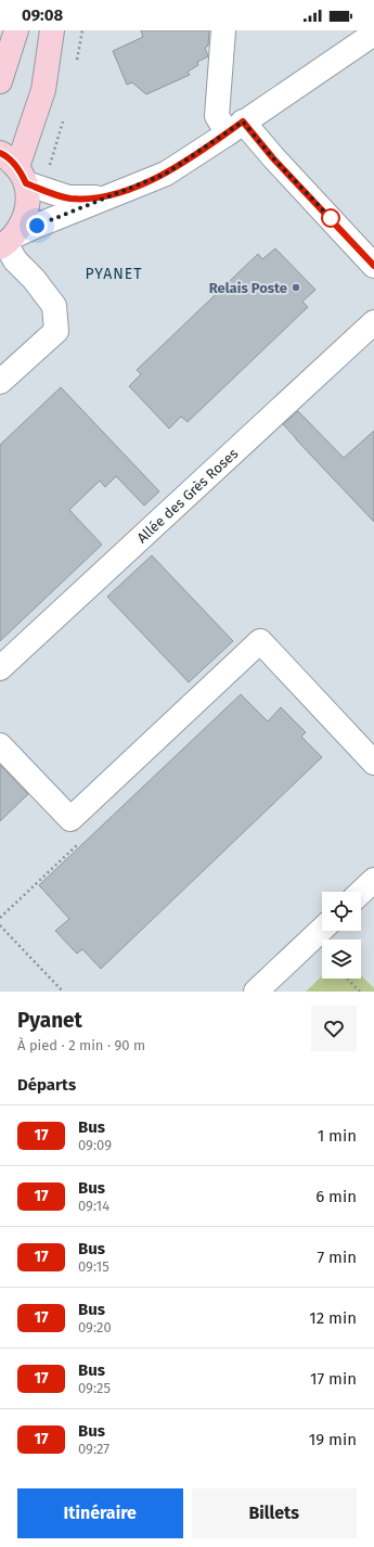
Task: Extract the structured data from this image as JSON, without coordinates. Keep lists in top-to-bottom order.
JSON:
{
  "streets": {
    "street": ["Allée des Grès Roses"]
  },
  "districts": ["PYANET"],
  "places": ["Relais Poste"],
  "lines": ["bus line 17"],
  "page": {
    "status": "09:08",
    "heading": [
      ["Pyanet", "À pied · 2 min · 90 m"],
      "Départs"
    ],
    "list": [
      {
        "mark": "17",
        "name": "Bus",
        "note": "09:09",
        "value": "1 min"
      },
      {
        "mark": "17",
        "name": "Bus",
        "note": "09:14",
        "value": "6 min"
      },
      {
        "mark": "17",
        "name": "Bus",
        "note": "09:15",
        "value": "7 min"
      },
      {
        "mark": "17",
        "name": "Bus",
        "note": "09:20",
        "value": "12 min"
      },
      {
        "mark": "17",
        "name": "Bus",
        "note": "09:25",
        "value": "17 min"
      },
      {
        "mark": "17",
        "name": "Bus",
        "note": "09:27",
        "value": "19 min"
      }
    ],
    "buttons": ["Itinéraire", "Billets"]
  }
}
